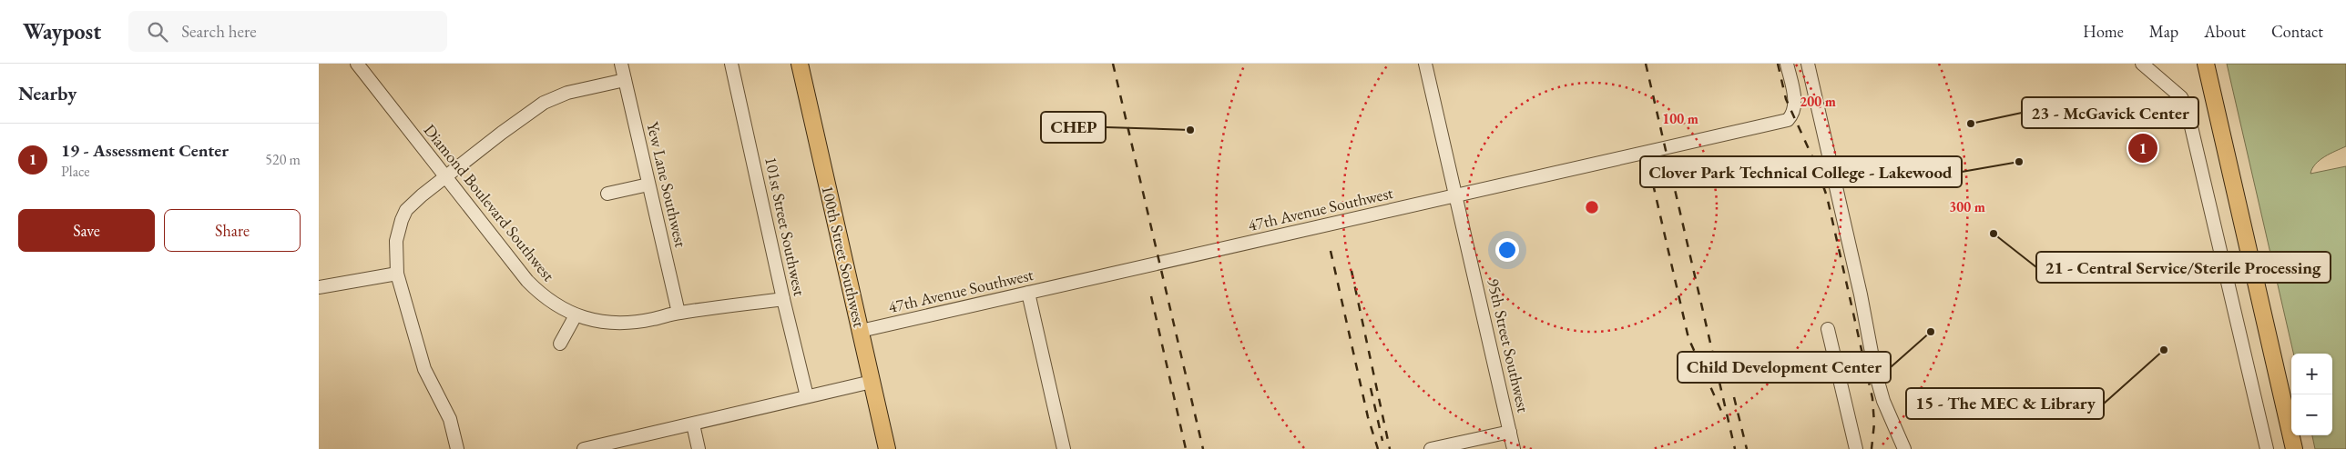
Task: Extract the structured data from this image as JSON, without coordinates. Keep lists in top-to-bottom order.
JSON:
{
  "streets": {
    "main road": ["100th Street Southwest"],
    "street": [
      "Yew Lane Southwest",
      "Diamond Boulevard Southwest",
      "47th Avenue Southwest",
      "101st Street Southwest",
      "95th Street Southwest"
    ]
  },
  "crossings": [
    ["Yew Lane Southwest", "Diamond Boulevard Southwest"],
    ["Diamond Boulevard Southwest", "101st Street Southwest"],
    ["47th Avenue Southwest", "100th Street Southwest"],
    ["47th Avenue Southwest", "95th Street Southwest"]
  ],
  "places": [
    "23 - McGavick Center",
    "CHEP",
    "Clover Park Technical College - Lakewood",
    "21 - Central Service/Sterile Processing",
    "Child Development Center",
    "15 - The MEC & Library"
  ],
  "page": {
    "header": "Waypost",
    "search": "Search here",
    "nav": [
      "Home",
      "Map",
      "About",
      "Contact"
    ],
    "heading": "Nearby",
    "list": [
      {
        "mark": "1",
        "name": "19 - Assessment Center",
        "note": "Place",
        "value": "520 m"
      }
    ],
    "pins": "1",
    "buttons": ["Save", "Share"],
    "map_buttons": ["+", "−"]
  },
  "rings": ["200 m", "100 m", "300 m"]
}
